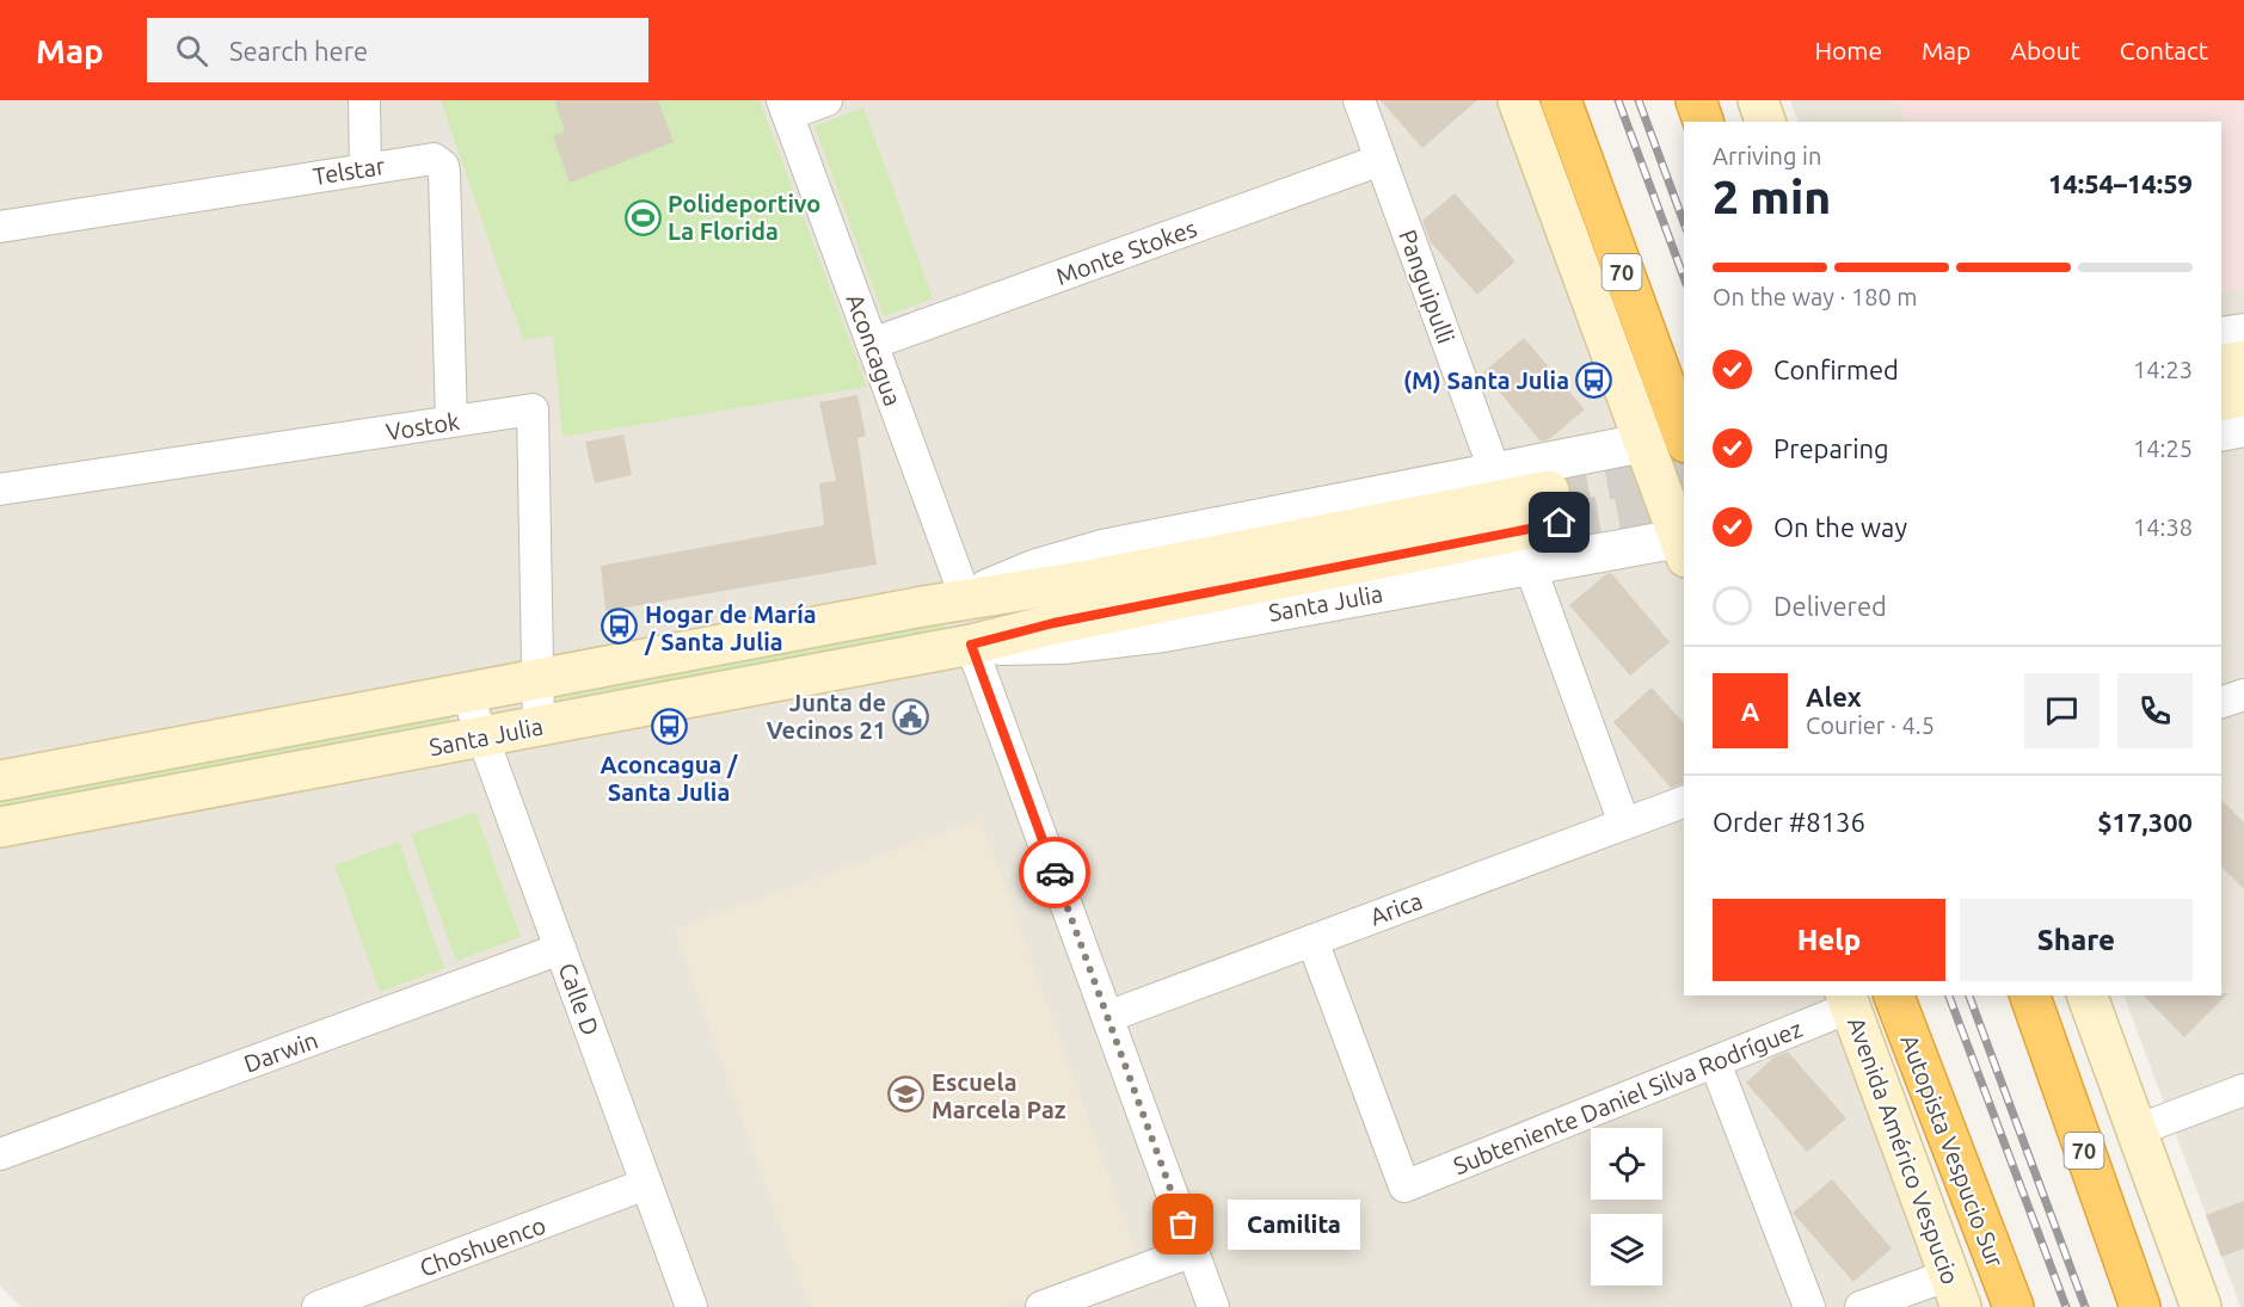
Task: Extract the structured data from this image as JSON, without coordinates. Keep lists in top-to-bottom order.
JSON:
{
  "streets": {
    "highway": ["70", "Autopista Vespucio Sur"],
    "main road": ["Santa Julia", "Avenida Américo Vespucio"],
    "street": [
      "Telstar",
      "Monte Stokes",
      "Panguipulli",
      "Aconcagua",
      "Vostok",
      "Arica",
      "Calle D",
      "Darwin",
      "Subteniente Daniel Silva Rodríguez",
      "Choshuenco"
    ]
  },
  "crossings": [
    ["Telstar", "Vostok"],
    ["Monte Stokes", "Panguipulli"],
    ["Monte Stokes", "Aconcagua"],
    ["Panguipulli", "Santa Julia"],
    ["Aconcagua", "Santa Julia"],
    ["Vostok", "Santa Julia"],
    ["Santa Julia", "Calle D"],
    ["Arica", "Subteniente Daniel Silva Rodríguez"],
    ["Calle D", "Darwin"],
    ["Calle D", "Choshuenco"],
    ["Subteniente Daniel Silva Rodríguez", "Avenida Américo Vespucio"]
  ],
  "places": {
    "sports": ["Polideportivo La Florida"],
    "bus stop": ["(M) Santa Julia", "Hogar de María / Santa Julia", "Aconcagua / Santa Julia"],
    "public building": ["Junta de Vecinos 21"],
    "school or university": ["Escuela Marcela Paz"],
    "other": ["Camilita"]
  },
  "page": {
    "header": "Map",
    "search": "Search here",
    "nav": [
      "Home",
      "Map",
      "About",
      "Contact"
    ],
    "heading": ["2 min", "Arriving in", "14:54–14:59"],
    "panel": [
      "Alex",
      "Courier · 4.5",
      "Order #8136",
      "$17,300"
    ],
    "bar": "On the way · 180 m",
    "list": [
      ["Confirmed", "14:23"],
      ["Preparing", "14:25"],
      ["On the way", "14:38"],
      "Delivered"
    ],
    "round": "A",
    "buttons": ["Help", "Share"],
    "bubble": "Camilita"
  }
}
